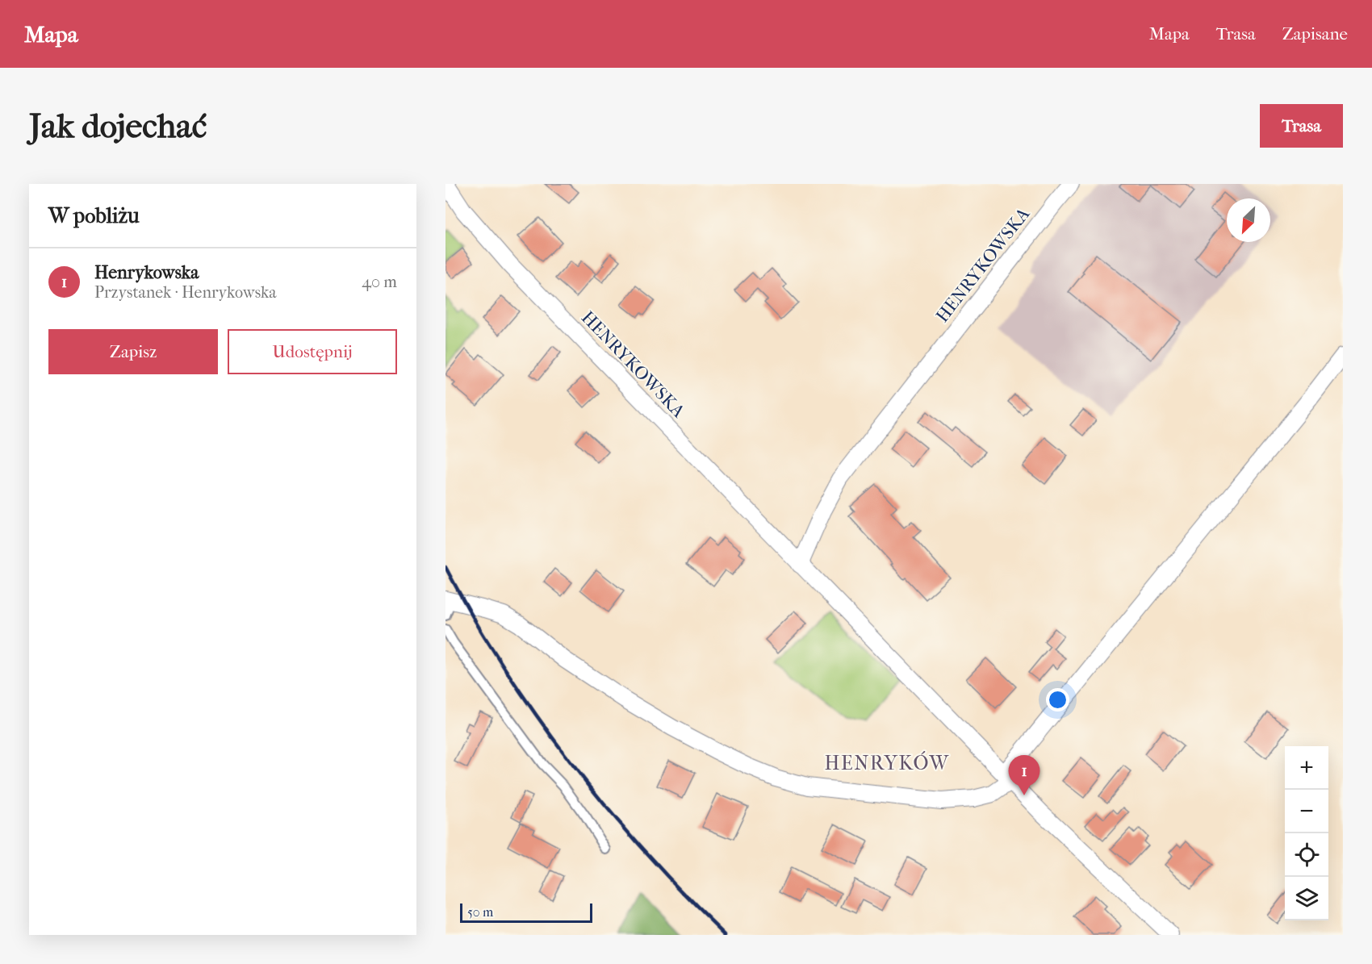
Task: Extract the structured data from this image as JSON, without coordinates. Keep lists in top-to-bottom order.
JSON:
{
  "streets": {
    "street": ["HENRYKOWSKA"]
  },
  "districts": ["HENRYKÓW"],
  "scale_bar": "50 m",
  "north": "bottom left",
  "page": {
    "header": "Mapa",
    "nav": ["Mapa", "Trasa", "Zapisane"],
    "buttons": [
      "Trasa",
      ["Zapisz", "Udostępnij"]
    ],
    "title": "Jak dojechać",
    "heading": "W pobliżu",
    "list": [
      {
        "mark": "1",
        "name": "Henrykowska",
        "note": "Przystanek · Henrykowska",
        "value": "40 m"
      }
    ],
    "map_buttons": ["+", "−"],
    "pins": "1",
    "scale": "50 m"
  }
}
